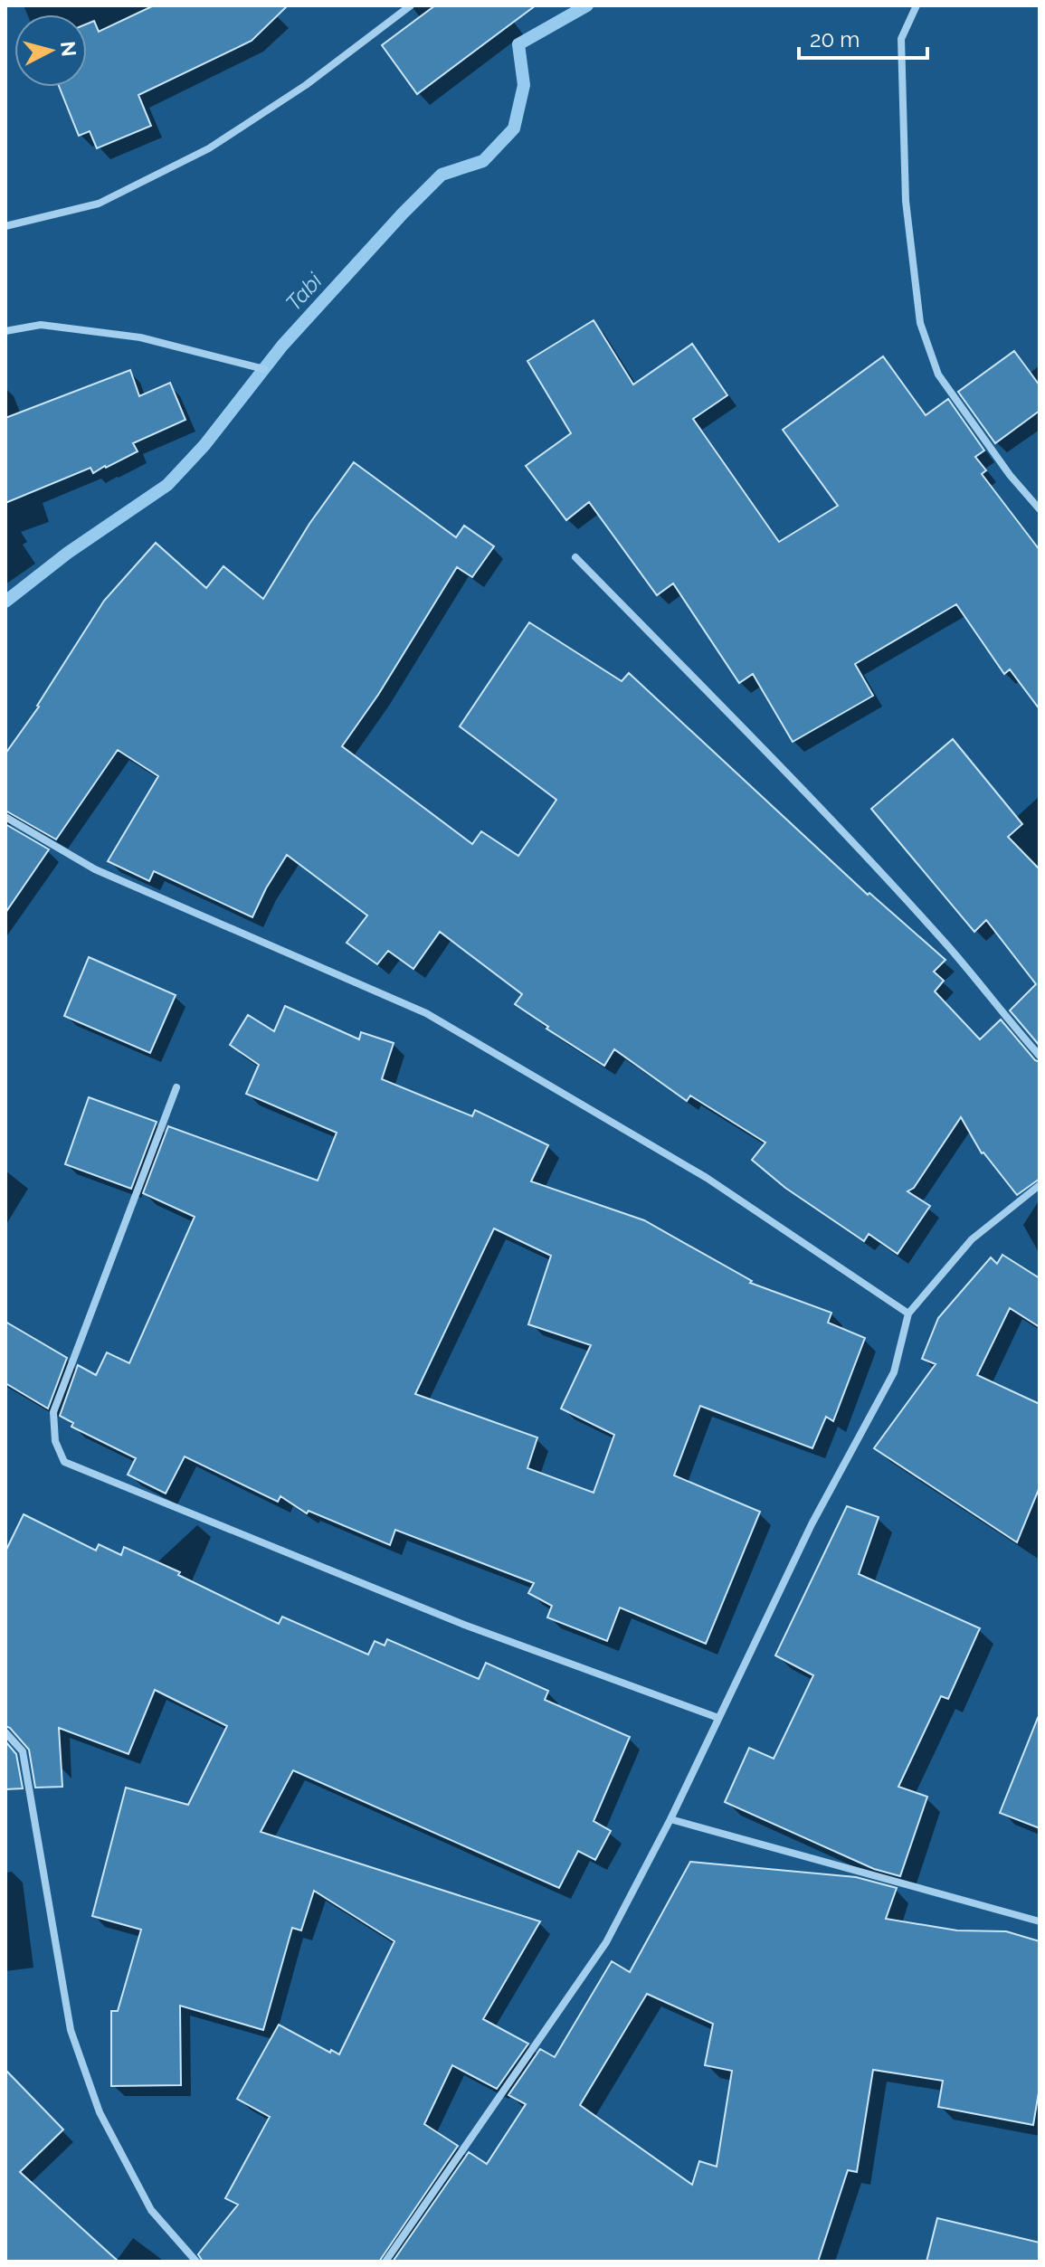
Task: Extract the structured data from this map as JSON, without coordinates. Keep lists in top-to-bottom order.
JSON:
{
  "water": ["Tabi"],
  "scale_bar": "20 m",
  "north": "right"
}
